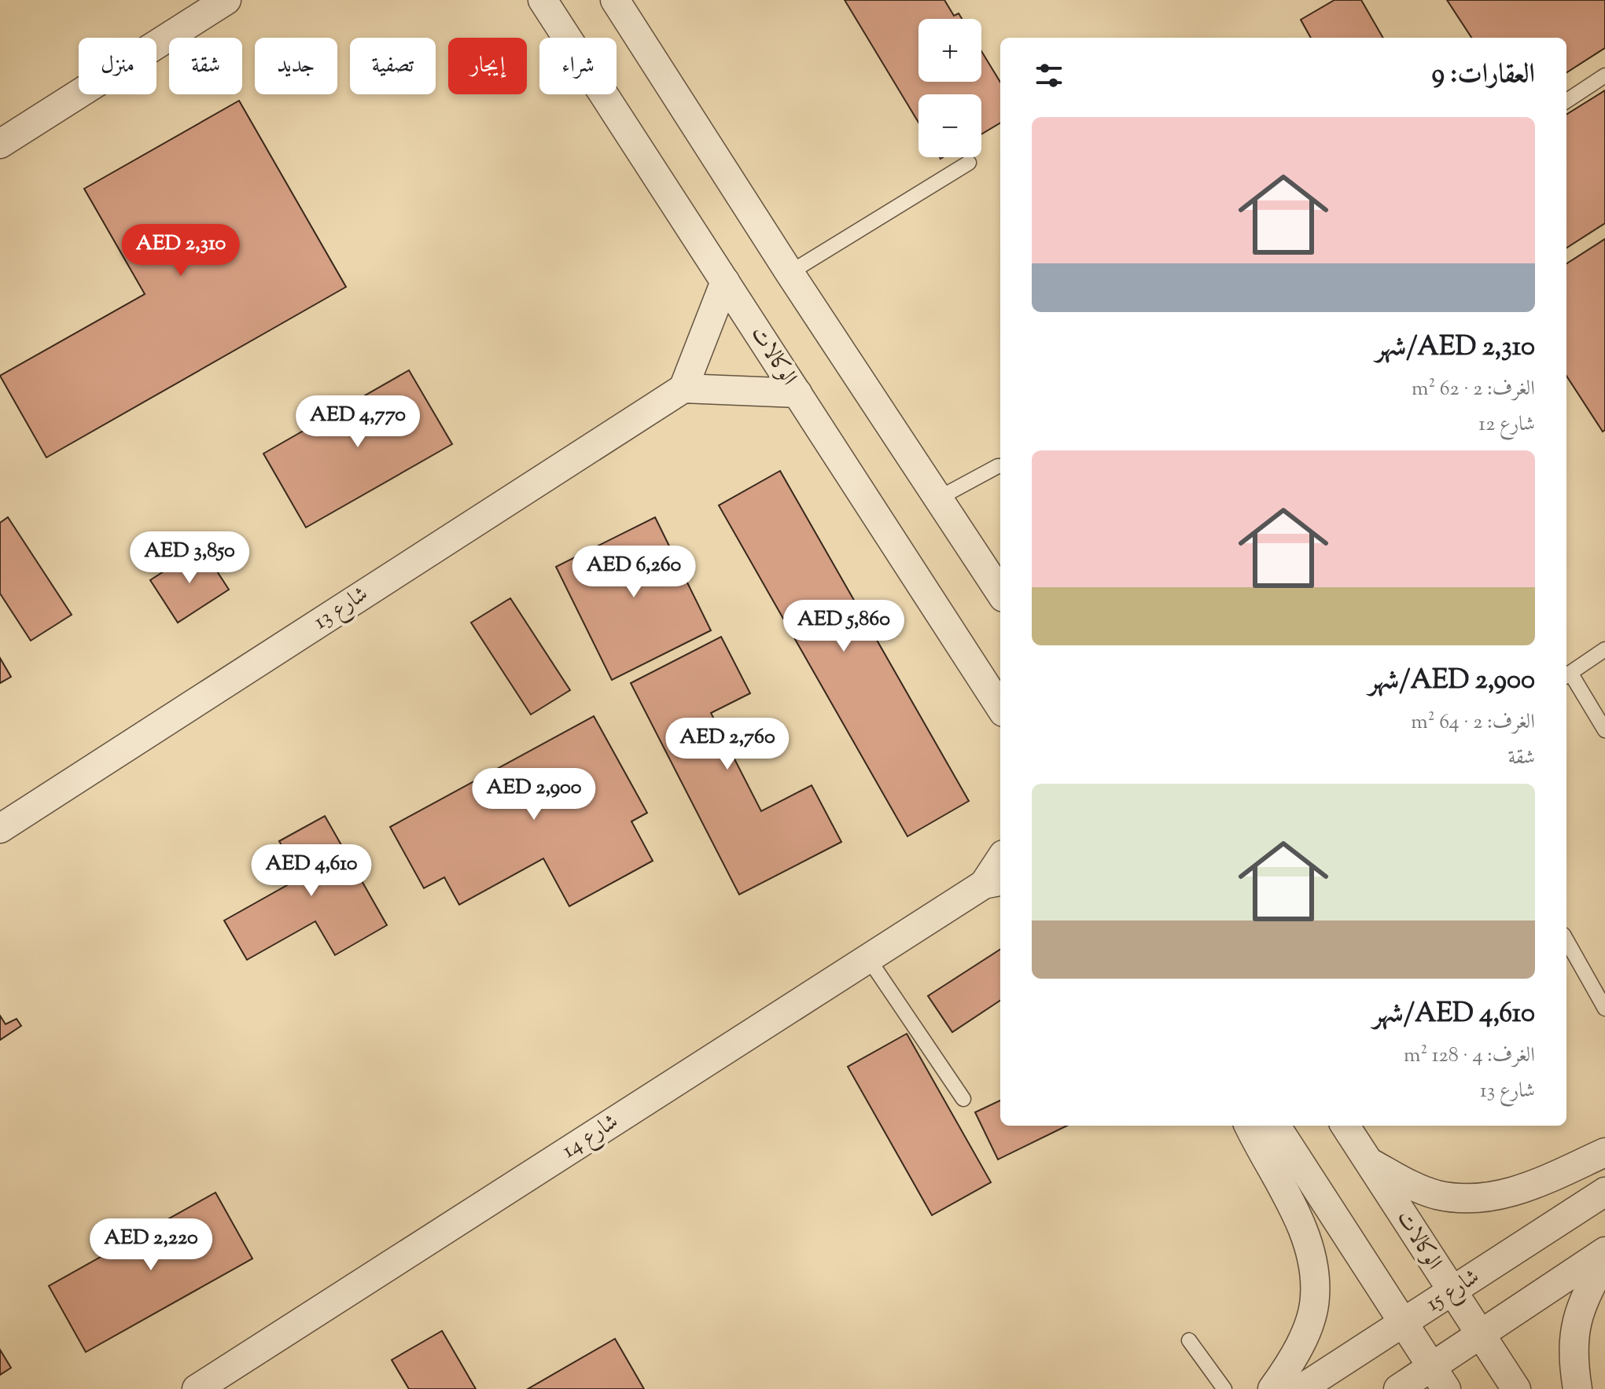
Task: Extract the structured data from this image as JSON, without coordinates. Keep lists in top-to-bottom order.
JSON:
{
  "streets": {
    "street": [
      "الوكالات",
      "شارع 13",
      "شارع 14",
      "شارع 15"
    ]
  },
  "crossings": [
    ["الوكالات", "شارع 15"]
  ],
  "page": {
    "map_buttons": ["+", "−"],
    "chip": [
      "شراء",
      "إيجار",
      "تصفية",
      "جديد",
      "شقة",
      "منزل"
    ],
    "heading": "العقارات: 9",
    "list": [
      {
        "name": "AED 2,310/شهر",
        "note": "الغرف: 2 · 62 m² · شارع 12"
      },
      {
        "name": "AED 2,900/شهر",
        "note": "الغرف: 2 · 64 m² · شقة"
      },
      {
        "name": "AED 4,610/شهر",
        "note": "الغرف: 4 · 128 m² · شارع 13"
      }
    ],
    "price": [
      "AED 2,310",
      "AED 4,770",
      "AED 3,850",
      "AED 6,260",
      "AED 5,860",
      "AED 2,760",
      "AED 2,900",
      "AED 4,610",
      "AED 2,220"
    ]
  }
}
